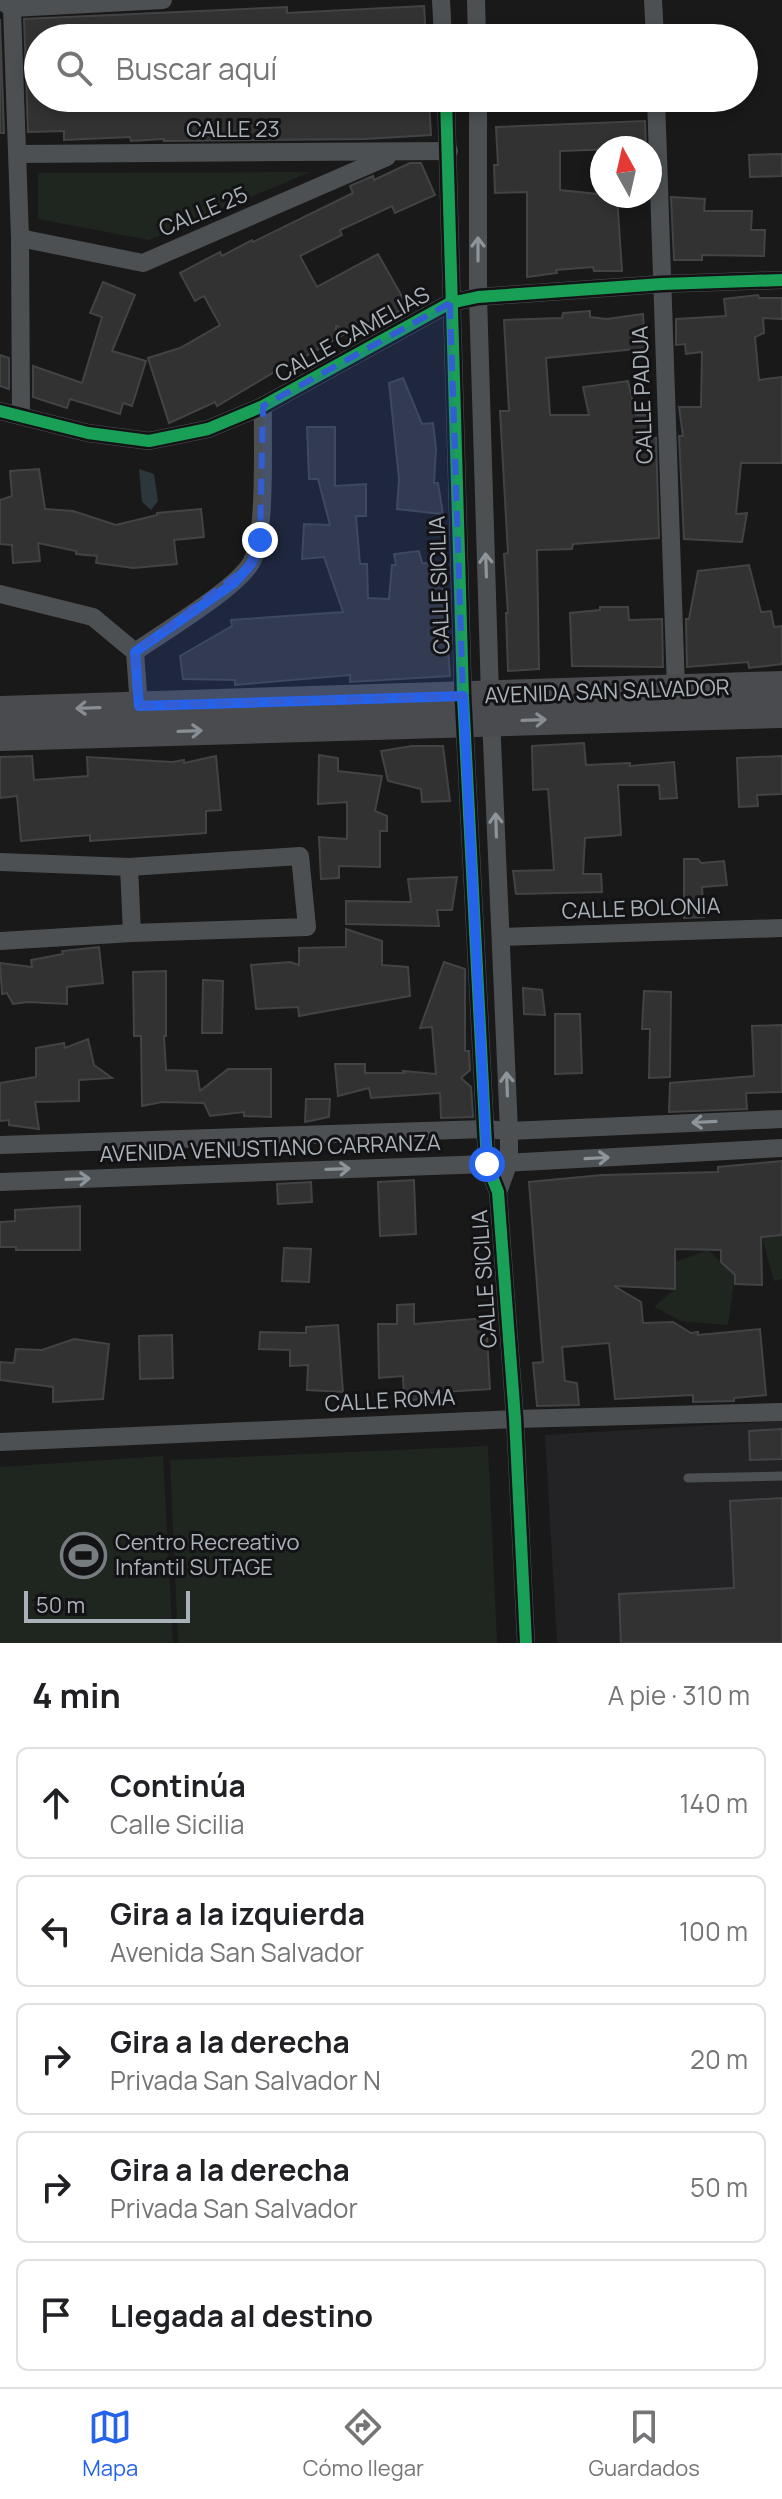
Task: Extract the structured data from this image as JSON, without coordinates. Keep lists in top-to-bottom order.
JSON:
{
  "streets": {
    "main road": ["AVENIDA SAN SALVADOR"],
    "street": [
      "CALLE 23",
      "CALLE 25",
      "CALLE CAMELIAS",
      "CALLE PADUA",
      "CALLE SICILIA",
      "CALLE BOLONIA",
      "AVENIDA VENUSTIANO CARRANZA",
      "CALLE ROMA"
    ]
  },
  "crossings": [
    ["CALLE 23", "CALLE 25"],
    ["CALLE 23", "CALLE SICILIA"],
    ["CALLE CAMELIAS", "CALLE PADUA"],
    ["CALLE CAMELIAS", "CALLE SICILIA"],
    ["CALLE PADUA", "AVENIDA SAN SALVADOR"],
    ["CALLE SICILIA", "AVENIDA SAN SALVADOR"],
    ["CALLE SICILIA", "CALLE BOLONIA"],
    ["CALLE SICILIA", "AVENIDA VENUSTIANO CARRANZA"],
    ["CALLE SICILIA", "CALLE ROMA"]
  ],
  "places": {
    "sports": ["Centro Recreativo Infantil SUTAGE"]
  },
  "scale_bar": "50 m",
  "north": "top",
  "page": {
    "search": "Buscar aquí",
    "scale": "50 m",
    "heading": ["4 min", "A pie · 310 m"],
    "list": [
      ["Continúa", "Calle Sicilia", "140 m"],
      ["Gira a la izquierda", "Avenida San Salvador", "100 m"],
      ["Gira a la derecha", "Privada San Salvador N", "20 m"],
      ["Gira a la derecha", "Privada San Salvador", "50 m"],
      "Llegada al destino"
    ],
    "nav": ["Mapa", "Cómo llegar", "Guardados"]
  }
}
